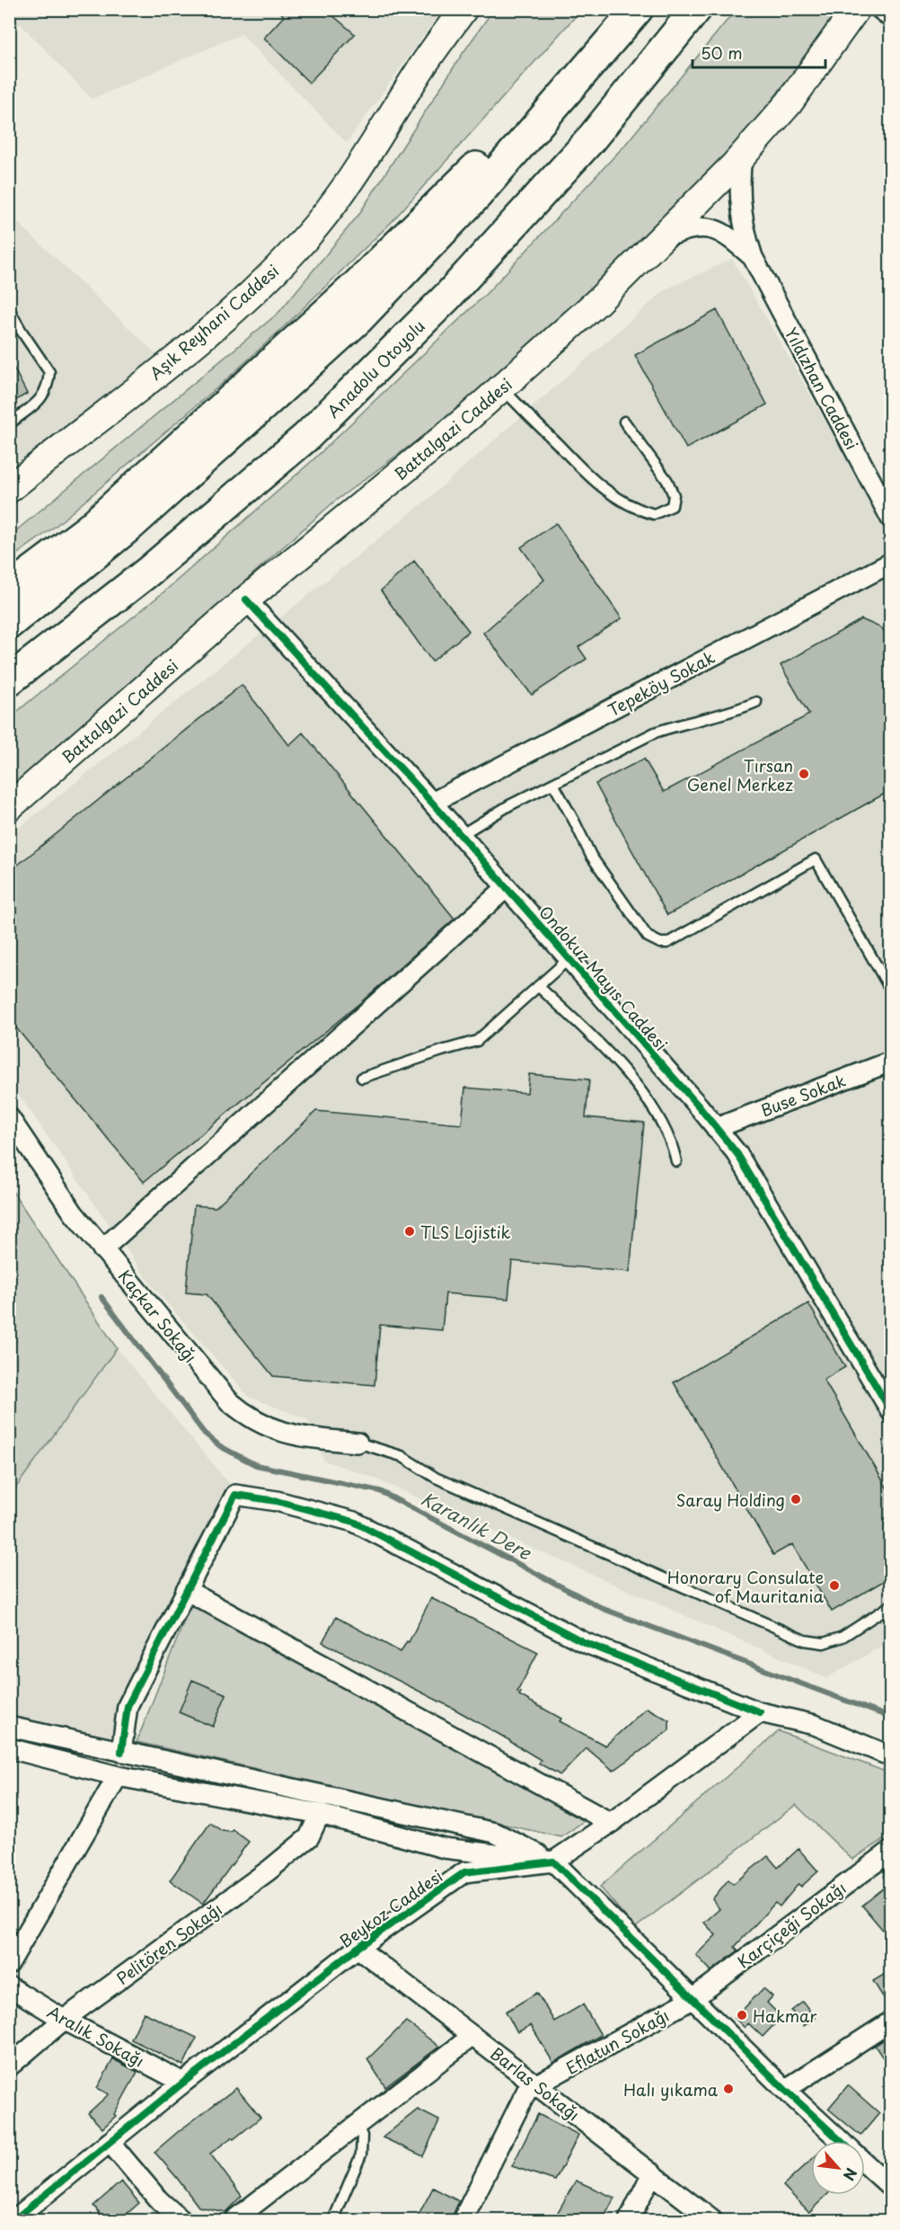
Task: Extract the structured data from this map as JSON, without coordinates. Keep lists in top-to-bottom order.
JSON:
{
  "streets": {
    "highway": ["Anadolu Otoyolu"],
    "main road": ["Aşık Reyhani Caddesi", "Battalgazi Caddesi"],
    "street": [
      "Yıldızhan Caddesi",
      "Tepeköy Sokak",
      "Ondokuz Mayıs Caddesi",
      "Buse Sokak",
      "Kaçkar Sokağı",
      "Beykoz Caddesi",
      "Karçiçeği Sokağı",
      "Pelitören Sokağı",
      "Aralık Sokağı",
      "Eflatun Sokağı",
      "Barlas Sokağı"
    ]
  },
  "crossings": [
    ["Battalgazi Caddesi", "Ondokuz Mayıs Caddesi"],
    ["Tepeköy Sokak", "Ondokuz Mayıs Caddesi"],
    ["Ondokuz Mayıs Caddesi", "Buse Sokak"],
    ["Beykoz Caddesi", "Aralık Sokağı"],
    ["Beykoz Caddesi", "Barlas Sokağı"],
    ["Karçiçeği Sokağı", "Eflatun Sokağı"],
    ["Pelitören Sokağı", "Aralık Sokağı"],
    ["Eflatun Sokağı", "Barlas Sokağı"]
  ],
  "water": ["Karanlık Dere"],
  "places": [
    "Tırsan Genel Merkez",
    "TLS Lojistik",
    "Saray Holding",
    "Honorary Consulate of Mauritania",
    "Hakmar",
    "Halı yıkama"
  ],
  "scale_bar": "50 m",
  "north": "bottom right"
}
